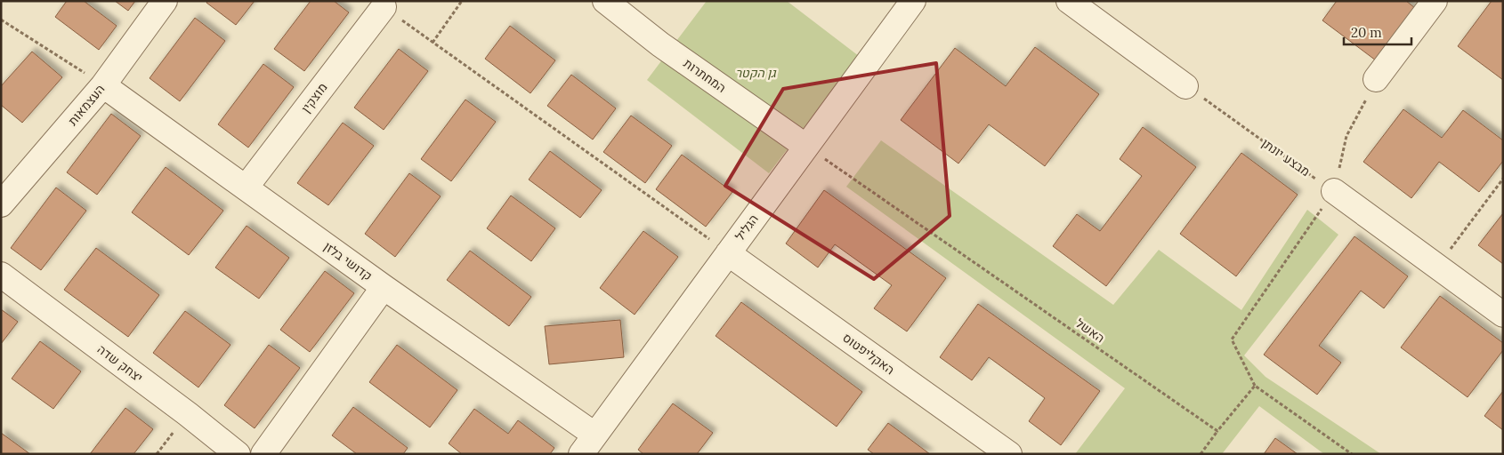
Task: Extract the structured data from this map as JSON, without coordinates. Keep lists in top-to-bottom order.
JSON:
{
  "streets": {
    "street": [
      "המחתרות",
      "מוצקין",
      "העצמאות",
      "הגליל",
      "קדושי בלזן",
      "האקליפטוס",
      "יצחק שדה"
    ],
    "path": ["מבצע יונתן", "האשל"]
  },
  "crossings": [
    ["המחתרות", "הגליל"],
    ["המחתרות", "האשל"],
    ["מוצקין", "קדושי בלזן"],
    ["העצמאות", "קדושי בלזן"],
    ["הגליל", "קדושי בלזן"],
    ["הגליל", "האשל"],
    ["הגליל", "האקליפטוס"]
  ],
  "parks": ["גן הקטר"],
  "scale_bar": "20 m"
}
